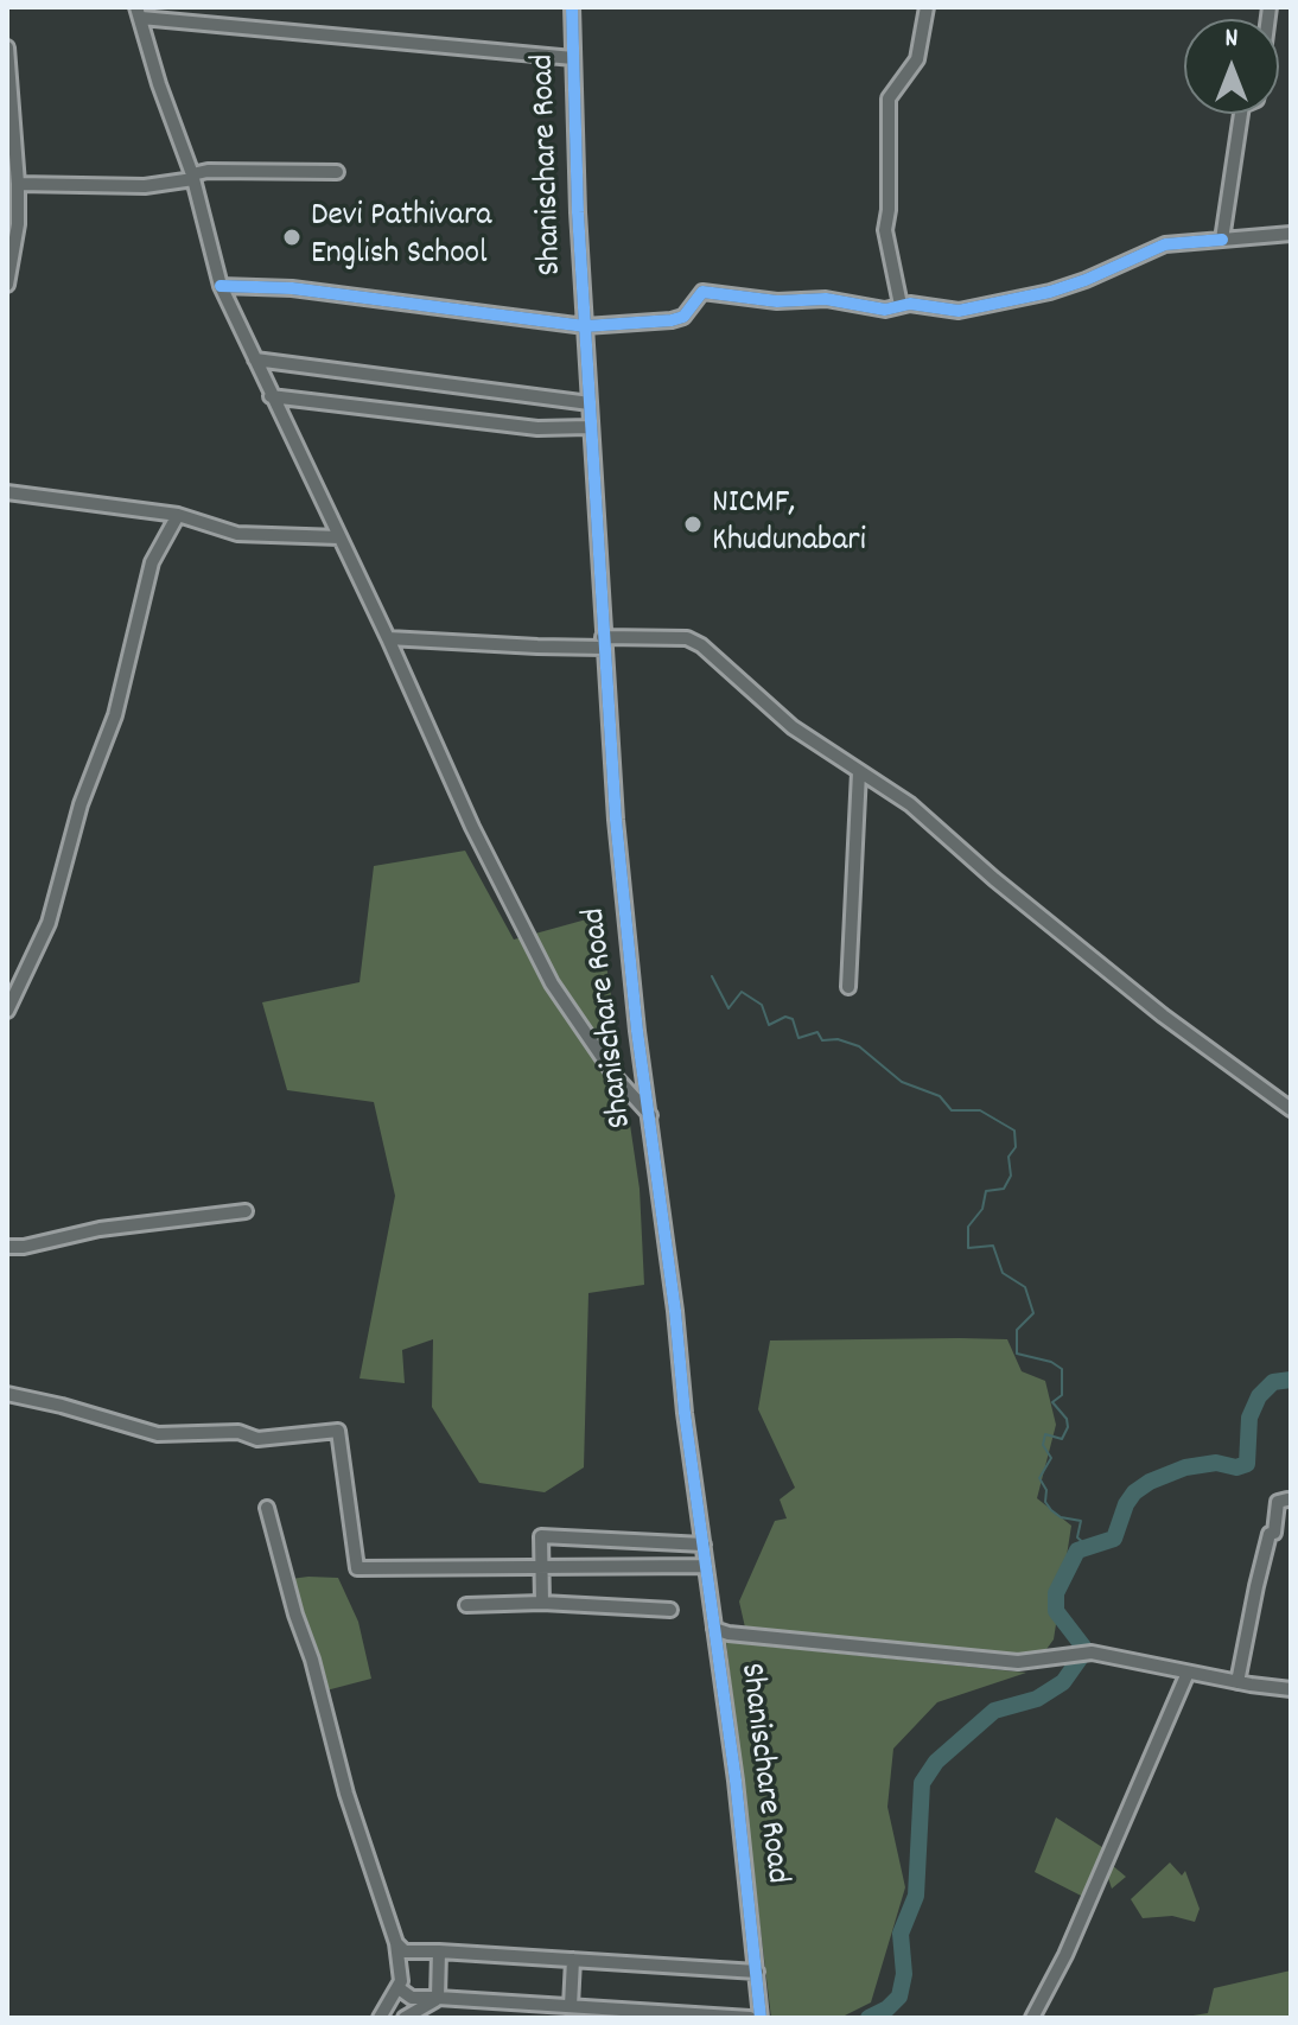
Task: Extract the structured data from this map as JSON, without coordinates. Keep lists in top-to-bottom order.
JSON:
{
  "streets": {
    "street": ["Shanischare Road"]
  },
  "places": ["Devi Pathivara English School", "NICMF, Khudunabari"],
  "north": "top"
}
